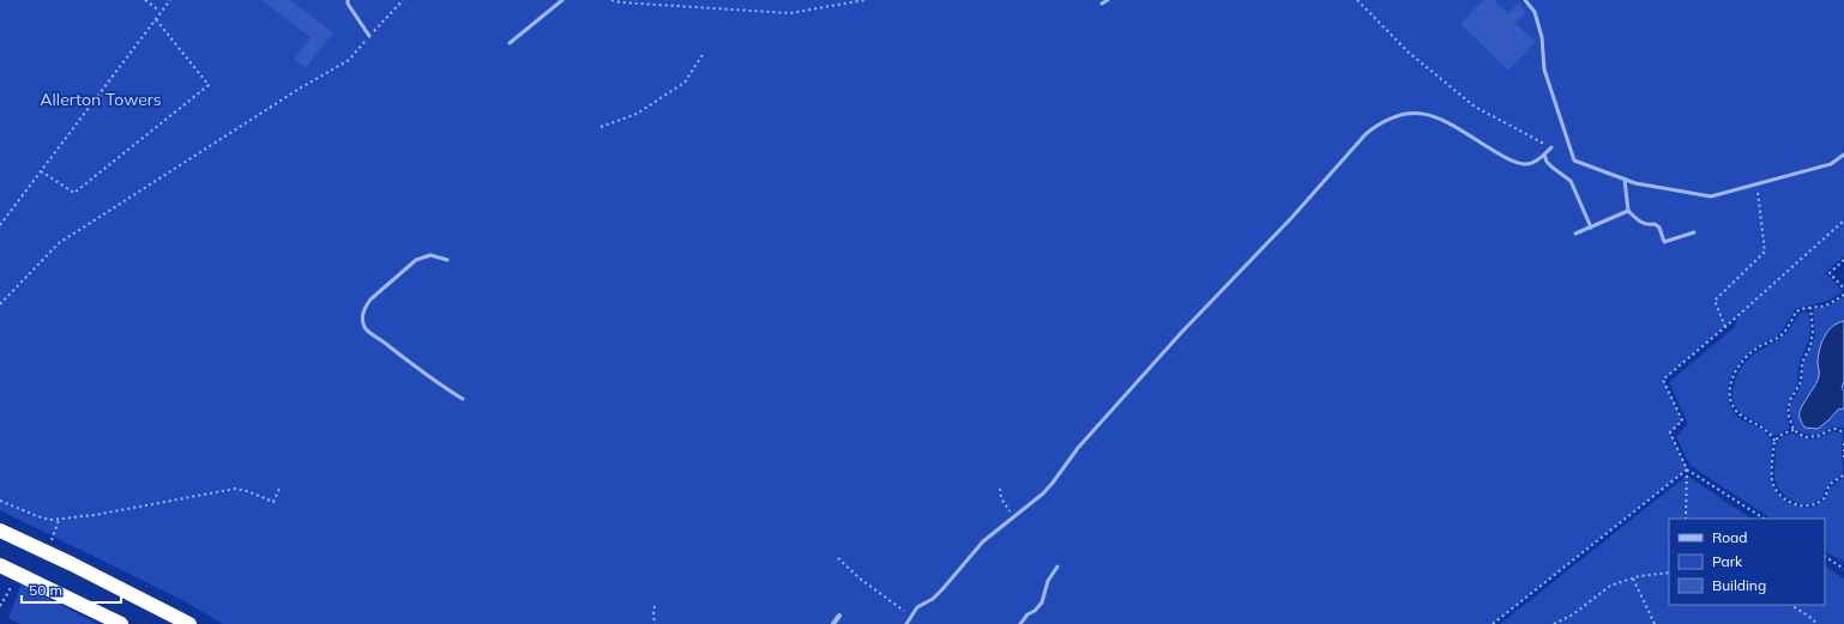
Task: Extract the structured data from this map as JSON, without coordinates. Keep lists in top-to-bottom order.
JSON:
{
  "parks": ["Allerton Towers"],
  "legend": ["Road", "Park", "Building"],
  "scale_bar": "50 m"
}
